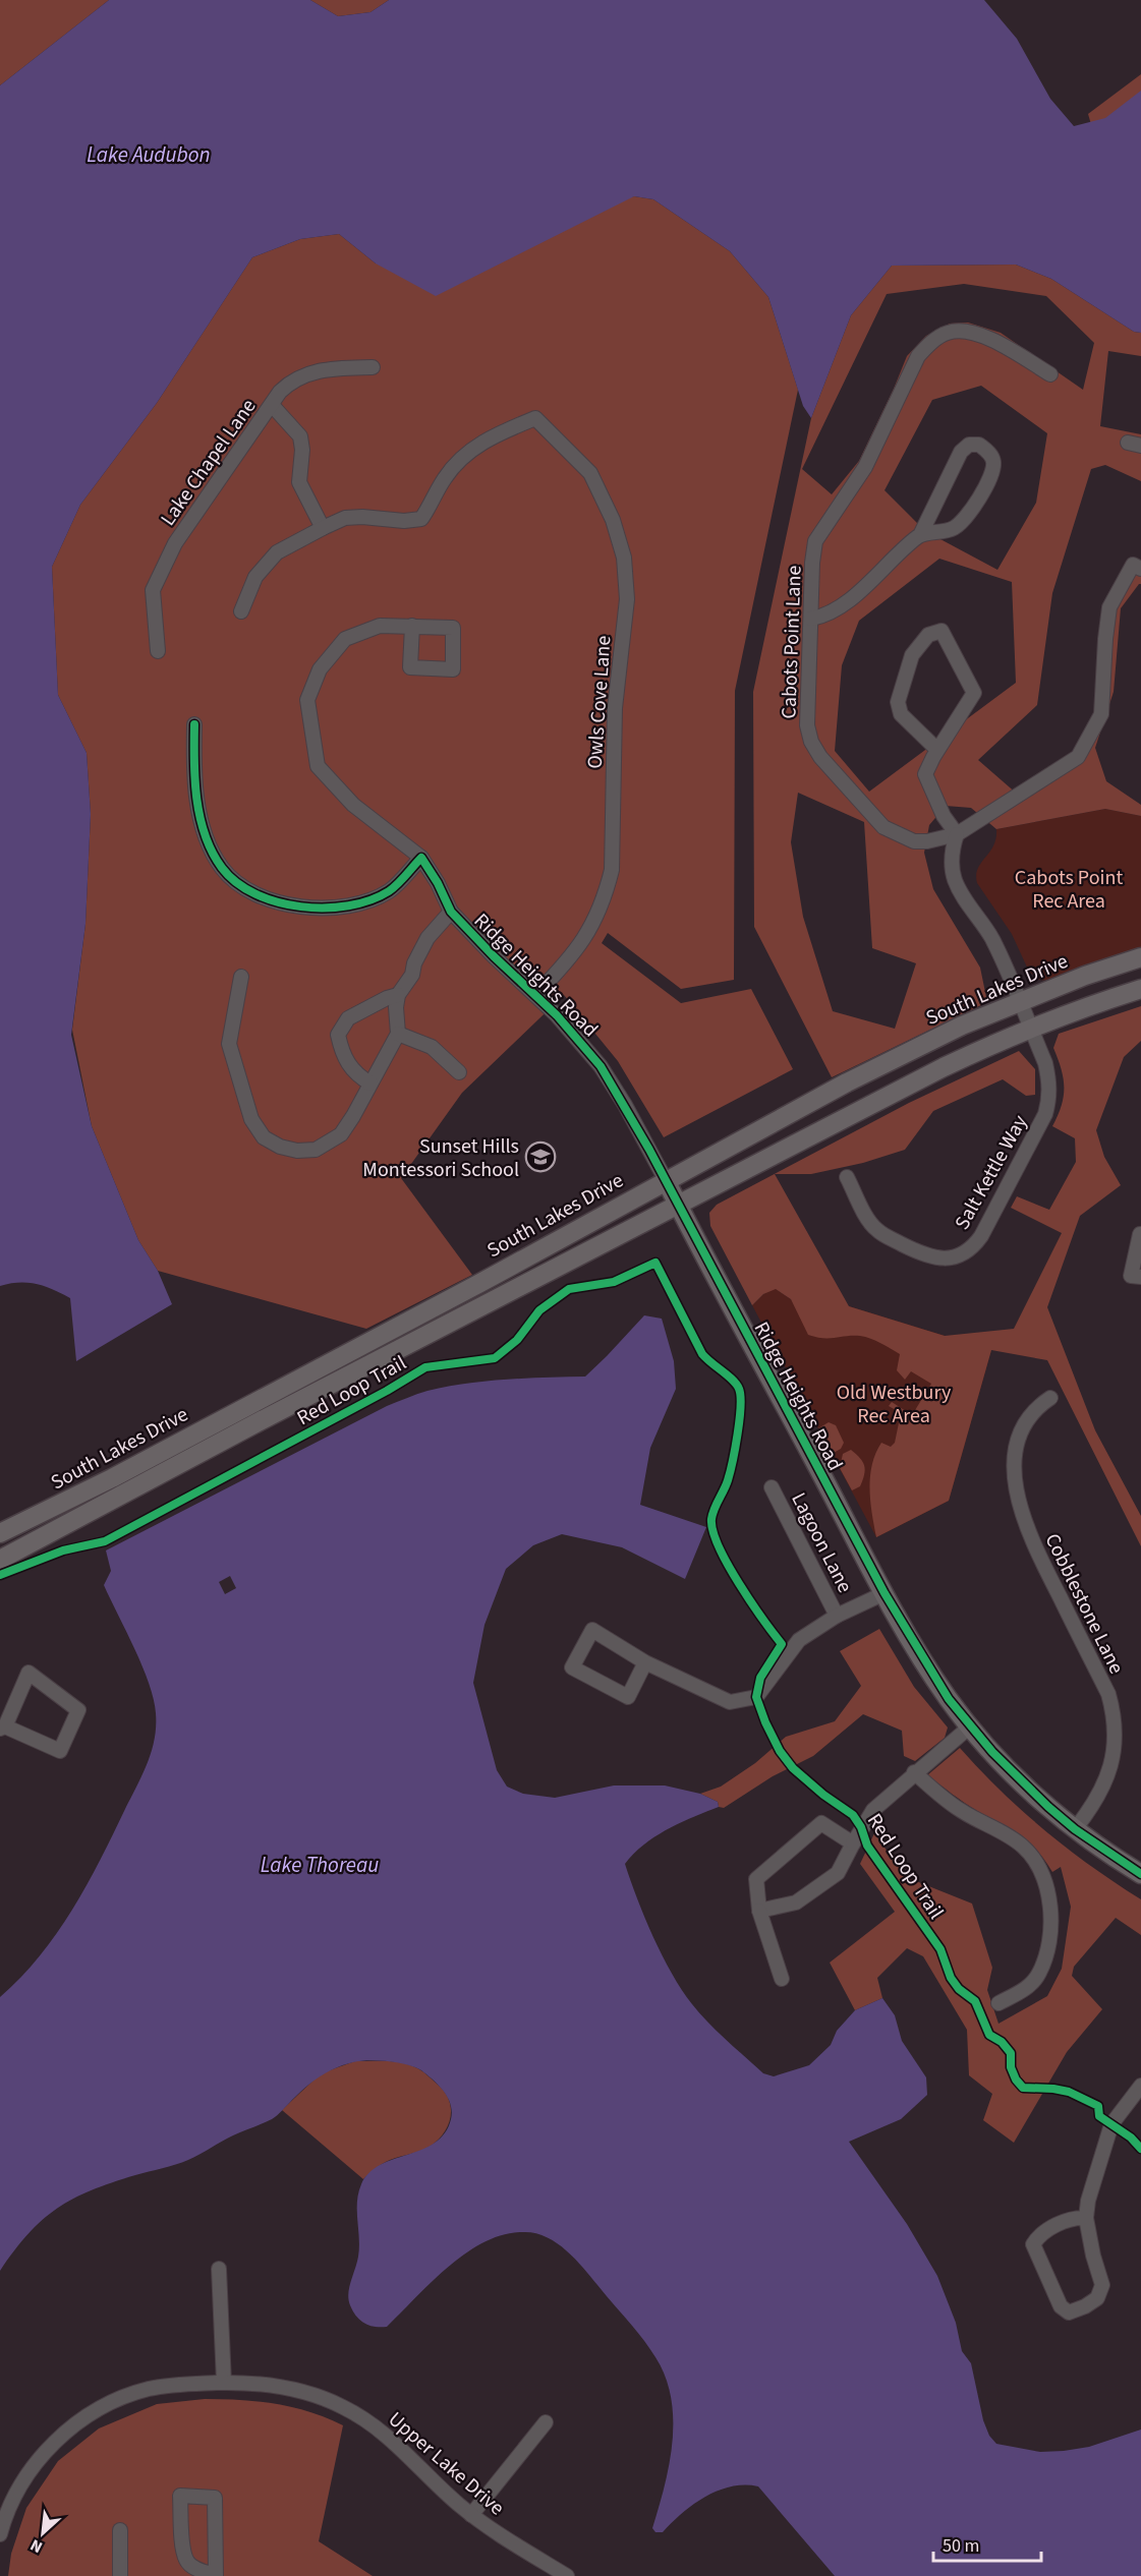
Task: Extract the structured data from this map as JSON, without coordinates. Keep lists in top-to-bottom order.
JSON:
{
  "streets": {
    "main road": ["Ridge Heights Road", "South Lakes Drive"],
    "street": [
      "Lake Chapel Lane",
      "Cabots Point Lane",
      "Owls Cove Lane",
      "Salt Kettle Way",
      "Lagoon Lane",
      "Cobblestone Lane",
      "Upper Lake Drive"
    ],
    "cycle path": ["Red Loop Trail"]
  },
  "crossings": [
    ["Owls Cove Lane", "Ridge Heights Road"],
    ["Ridge Heights Road", "South Lakes Drive"],
    ["Ridge Heights Road", "Cobblestone Lane"],
    ["South Lakes Drive", "Salt Kettle Way"]
  ],
  "water": ["Lake Audubon", "Lake Thoreau"],
  "parks": ["Cabots Point Rec Area", "Old Westbury Rec Area"],
  "places": {
    "school or university": ["Sunset Hills Montessori School"]
  },
  "scale_bar": "50 m",
  "north": "bottom left"
}
